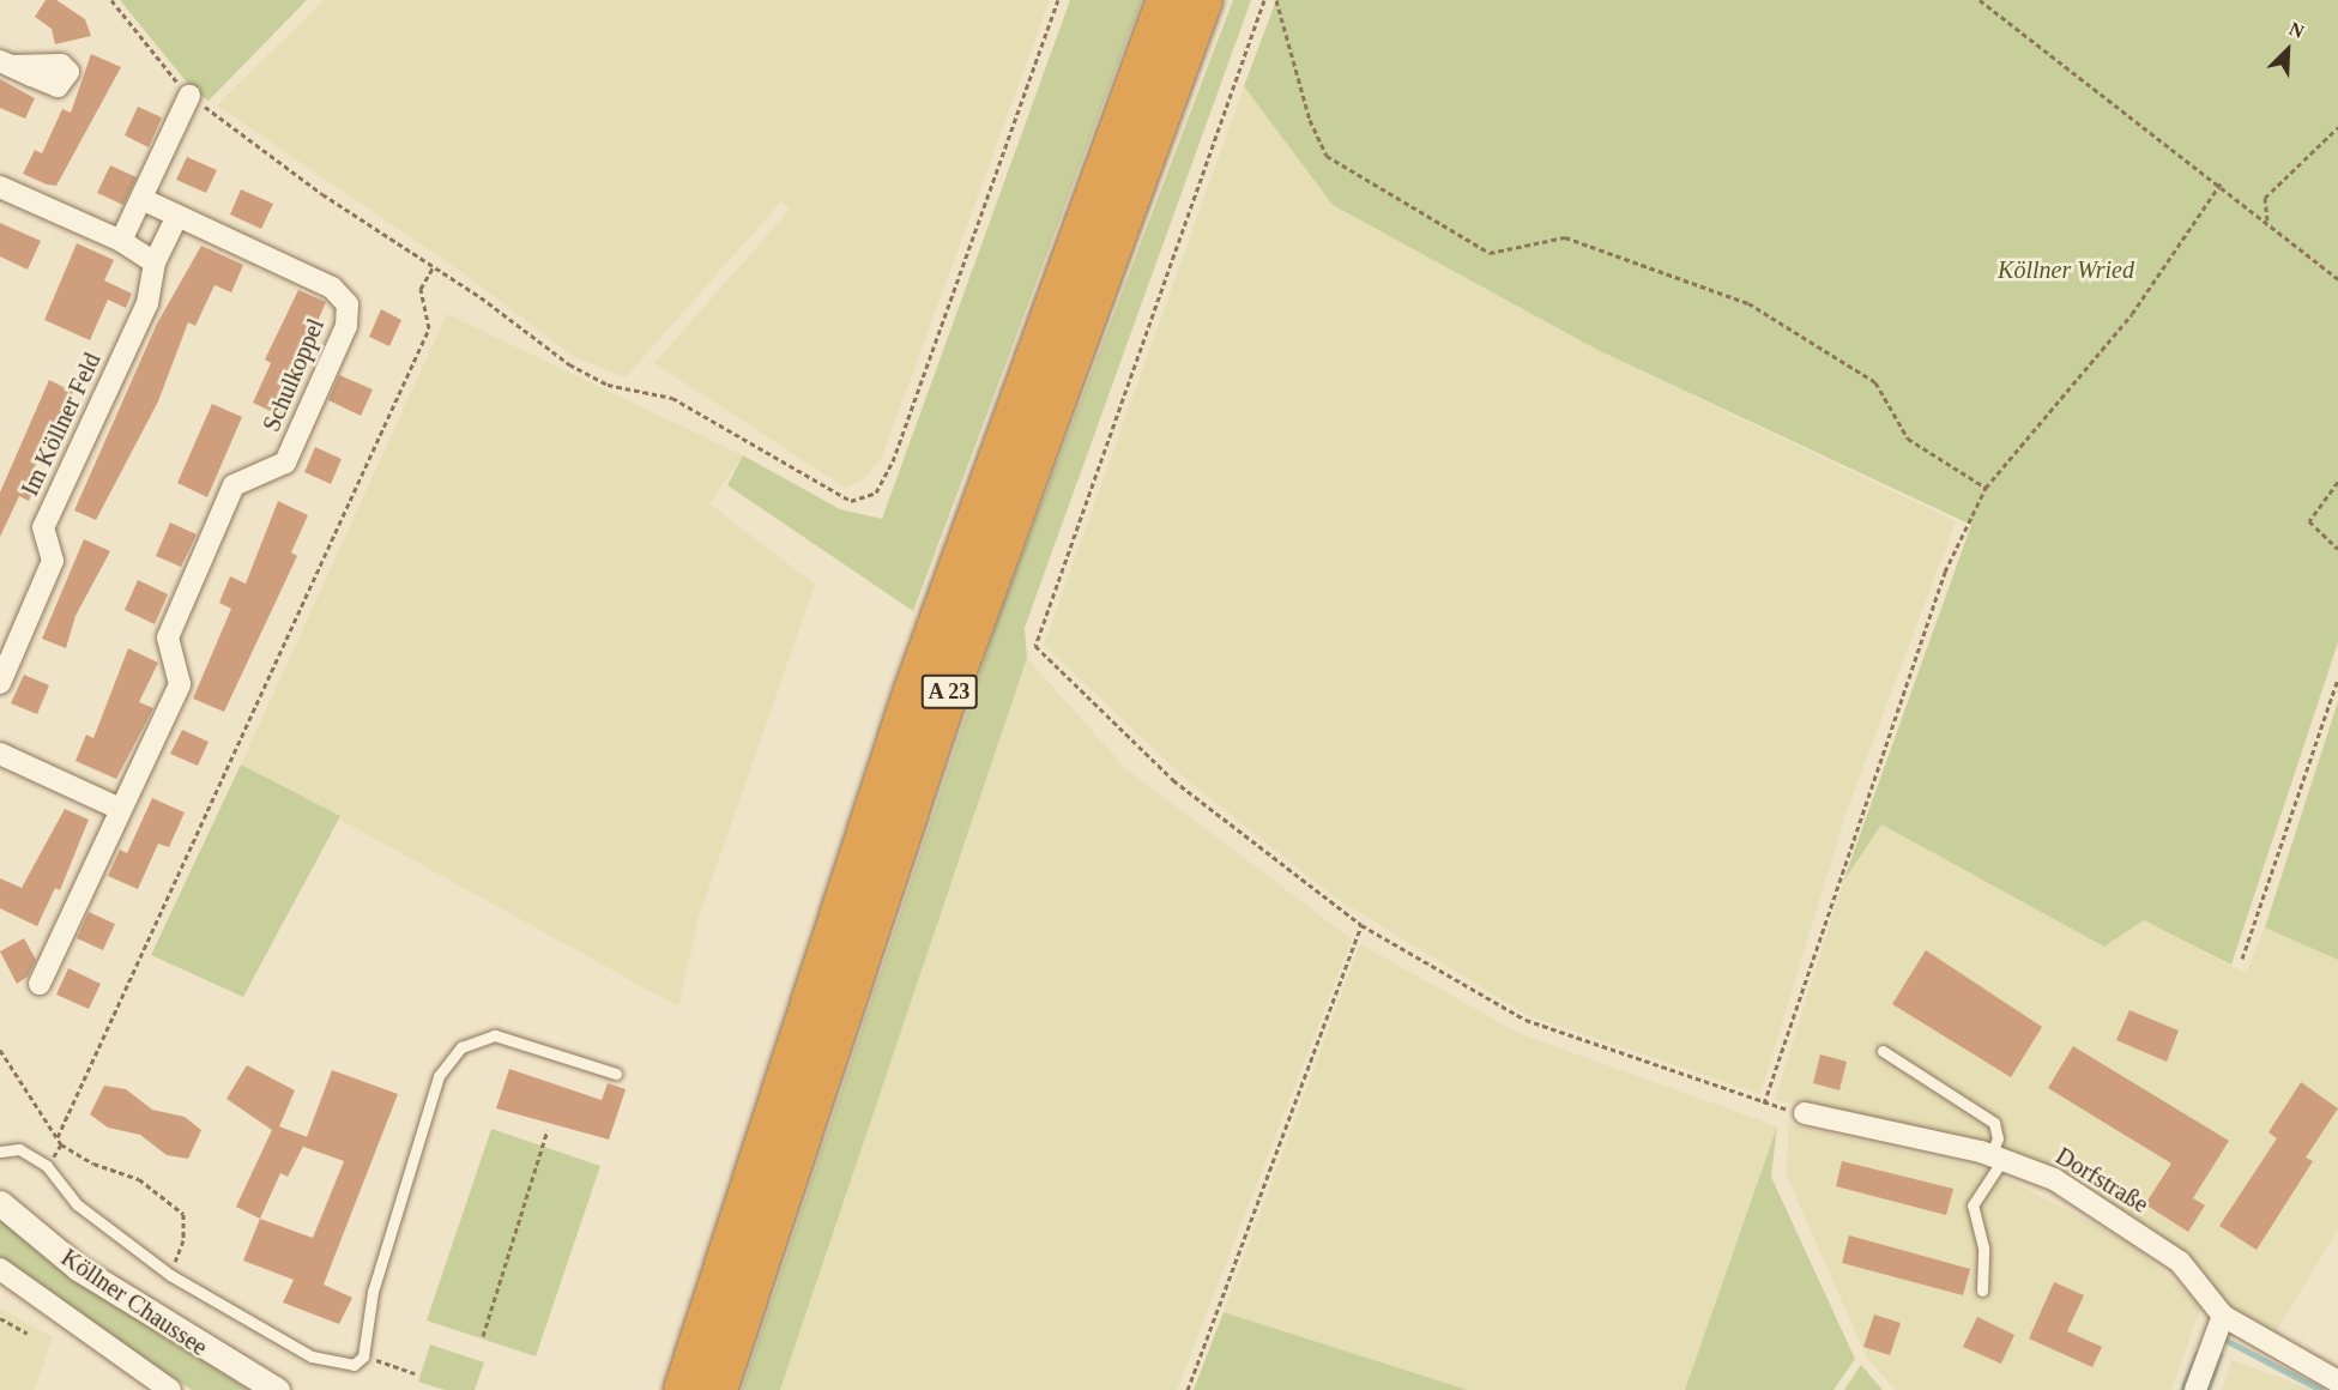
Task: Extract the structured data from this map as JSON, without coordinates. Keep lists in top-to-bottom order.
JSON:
{
  "streets": {
    "highway": ["A 23"],
    "street": [
      "Schulkoppel",
      "Im Köllner Feld",
      "Dorfstraße",
      "Köllner Chaussee"
    ]
  },
  "crossings": [
    ["Schulkoppel", "Im Köllner Feld"]
  ],
  "parks": ["Köllner Wried"],
  "north": "top right"
}
